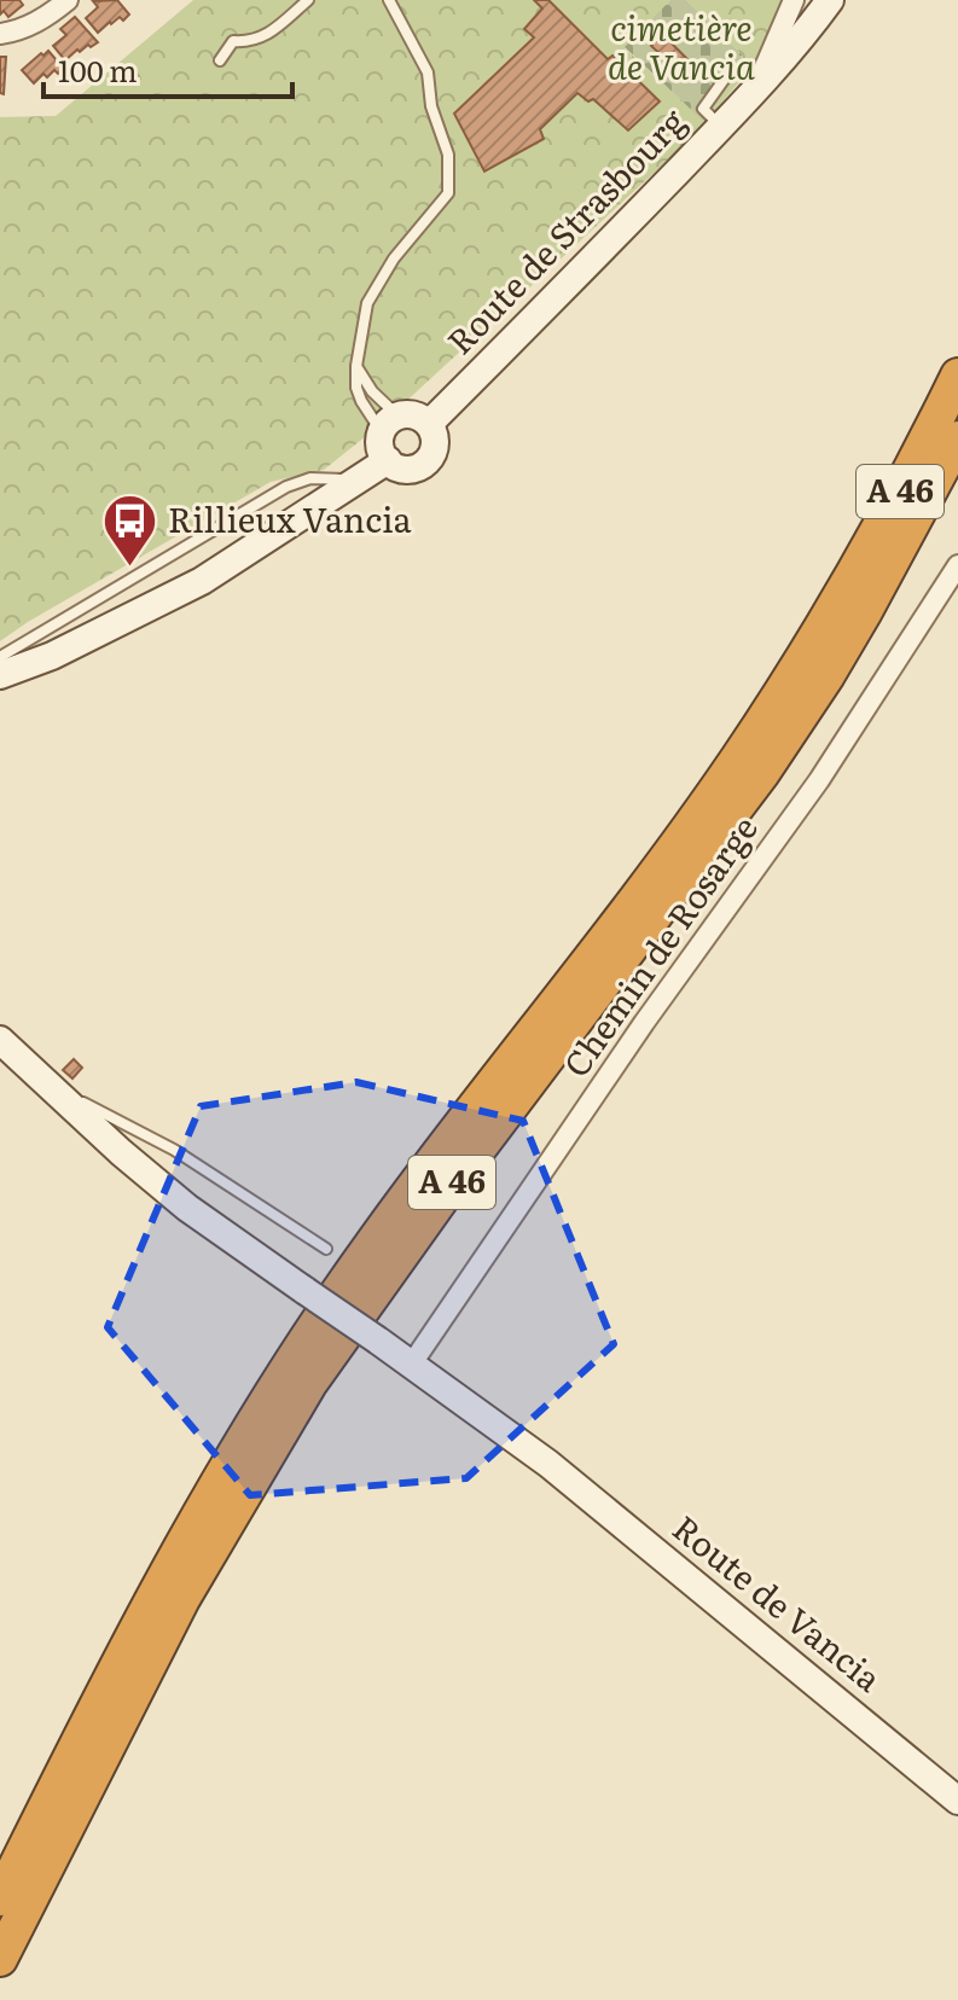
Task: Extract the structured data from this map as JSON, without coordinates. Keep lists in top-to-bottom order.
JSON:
{
  "streets": {
    "highway": ["A 46"],
    "street": ["Route de Strasbourg", "Chemin de Rosarge", "Route de Vancia"]
  },
  "crossings": [
    ["Chemin de Rosarge", "Route de Vancia"]
  ],
  "parks": ["cimetière de Vancia"],
  "places": {
    "bus stop": ["Rillieux Vancia"]
  },
  "scale_bar": "100 m"
}
